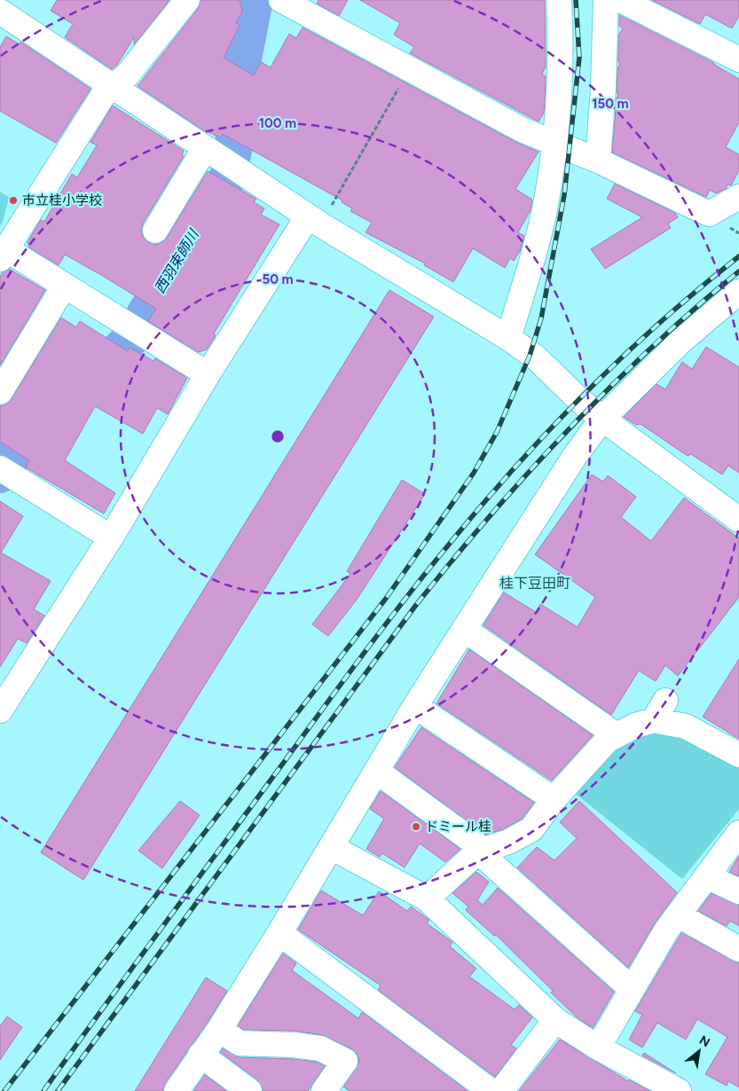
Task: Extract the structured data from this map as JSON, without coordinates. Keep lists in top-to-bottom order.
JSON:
{
  "districts": ["桂下豆田町"],
  "water": ["西羽束師川"],
  "places": ["市立桂小学校", "ドミール桂"],
  "north": "top right",
  "rings": ["150 m", "100 m", "50 m"]
}
